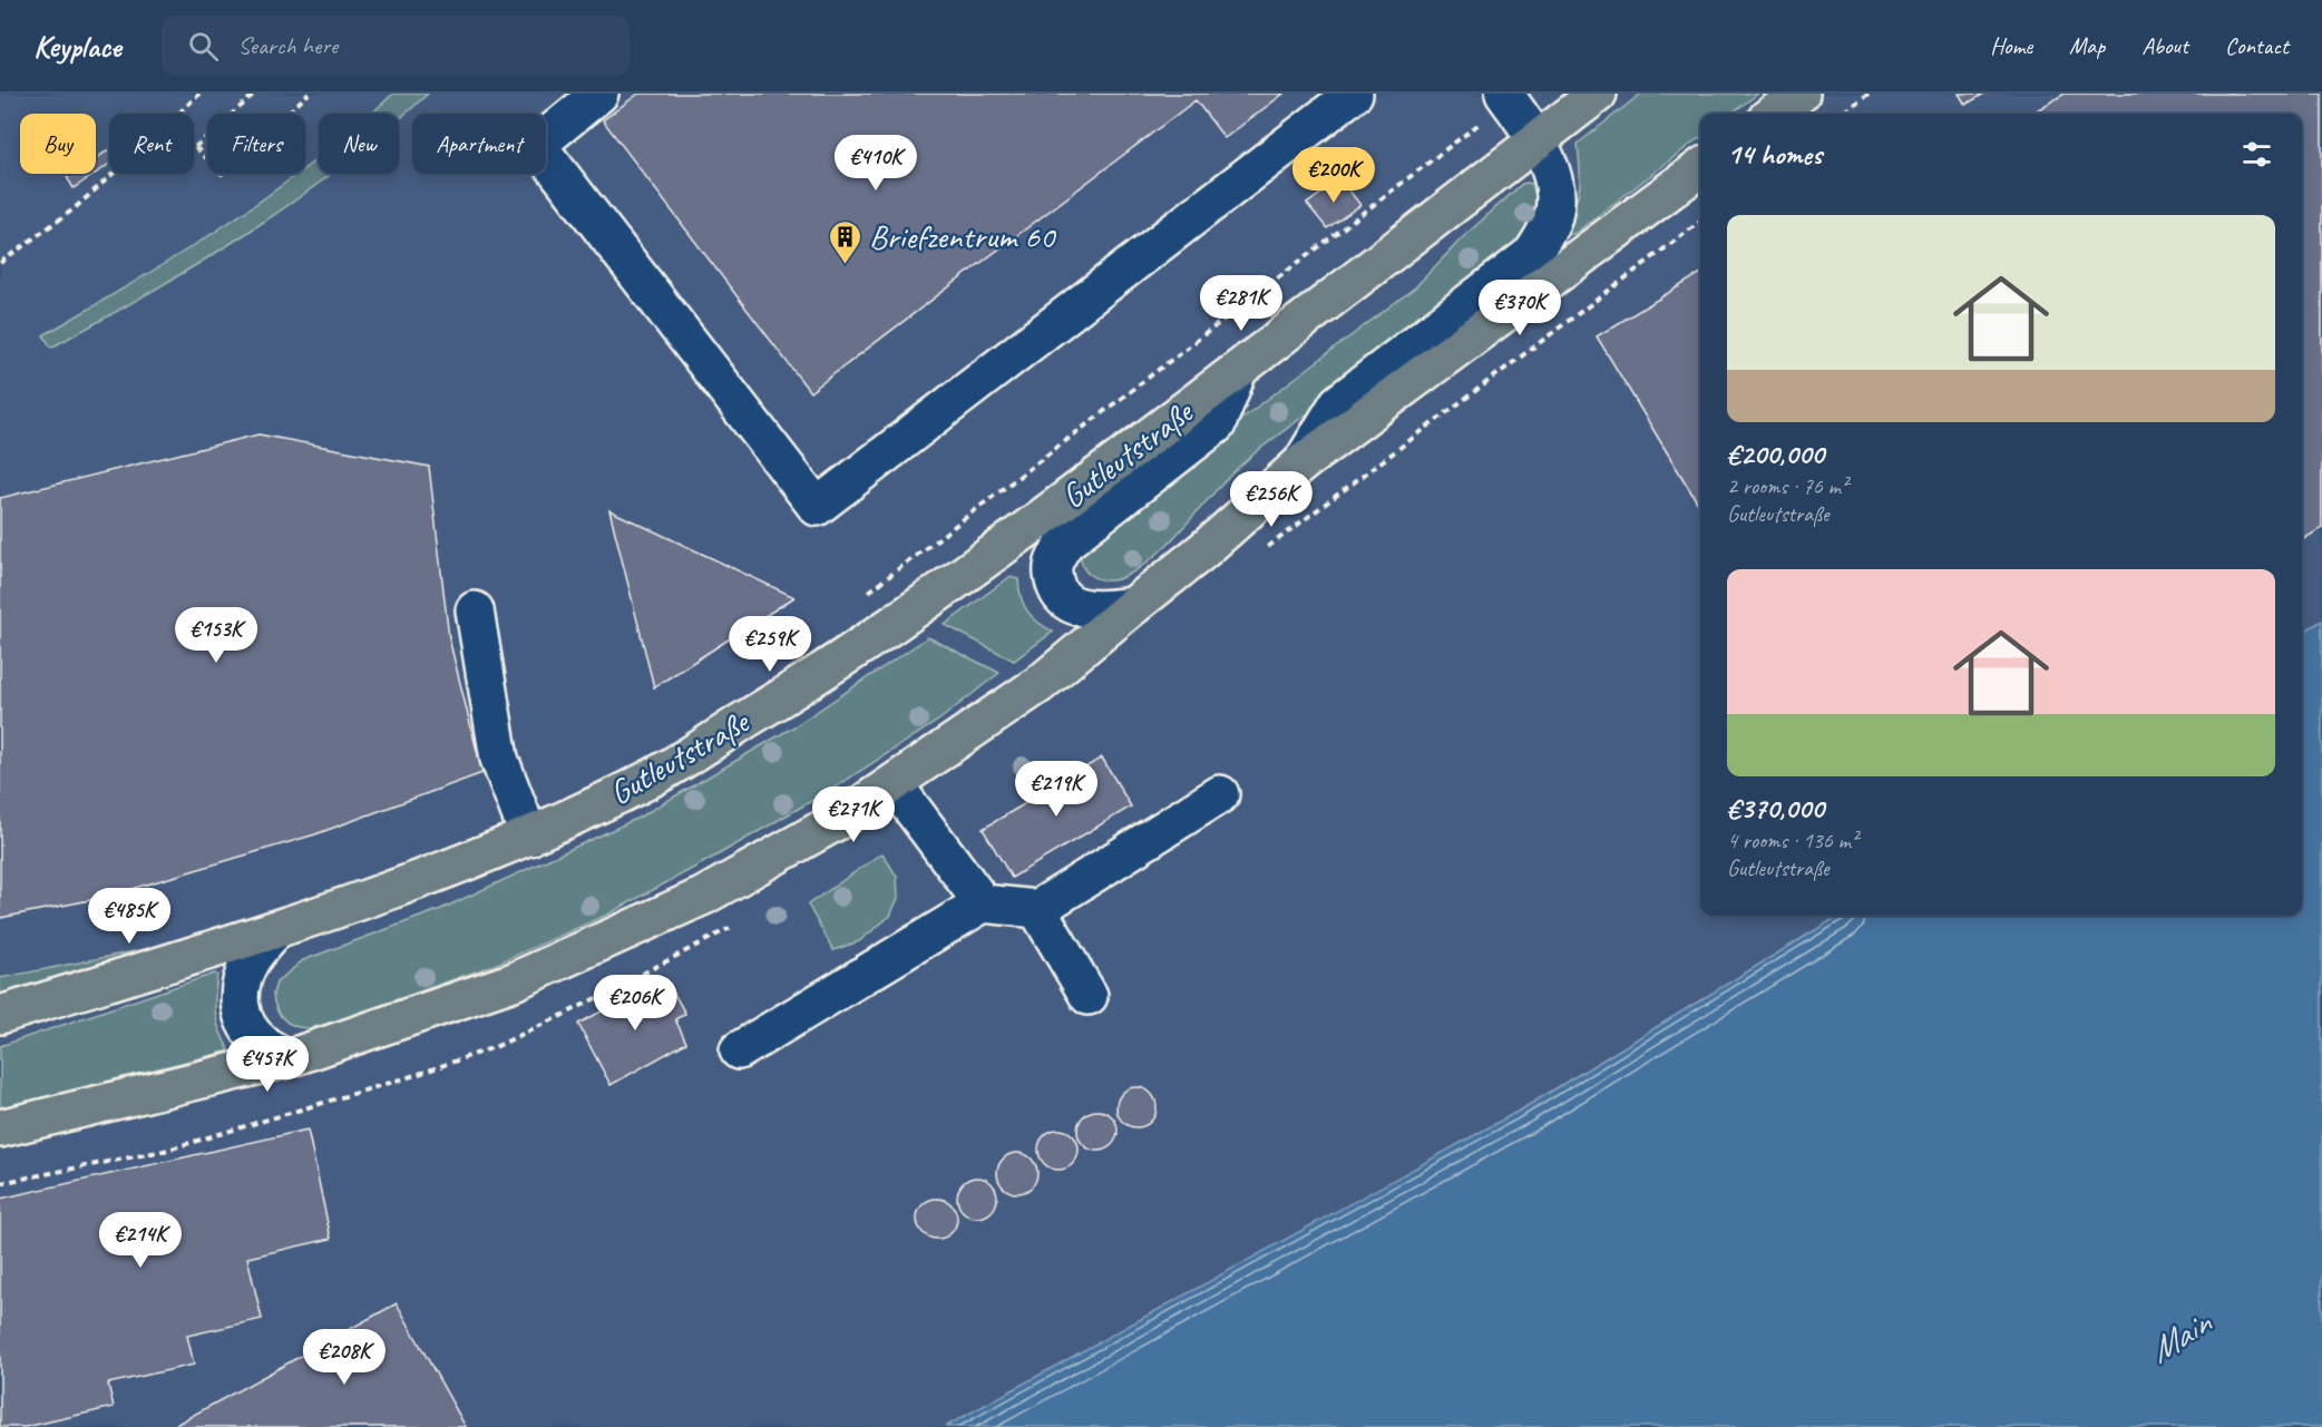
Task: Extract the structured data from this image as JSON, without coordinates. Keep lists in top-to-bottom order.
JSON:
{
  "streets": {
    "main road": ["Gutleutstraße"]
  },
  "water": ["Main"],
  "places": {
    "building": ["Briefzentrum 60"]
  },
  "page": {
    "header": "Keyplace",
    "search": "Search here",
    "nav": [
      "Home",
      "Map",
      "About",
      "Contact"
    ],
    "chip": [
      "Buy",
      "Rent",
      "Filters",
      "New",
      "Apartment"
    ],
    "heading": "14 homes",
    "price": [
      "€410K",
      "€200K",
      "€281K",
      "€370K",
      "€256K",
      "€153K",
      "€259K",
      "€219K",
      "€271K",
      "€485K",
      "€206K",
      "€457K",
      "€214K",
      "€208K"
    ],
    "list": [
      {
        "name": "€200,000",
        "note": "2 rooms · 76 m² · Gutleutstraße"
      },
      {
        "name": "€370,000",
        "note": "4 rooms · 136 m² · Gutleutstraße"
      }
    ]
  }
}
